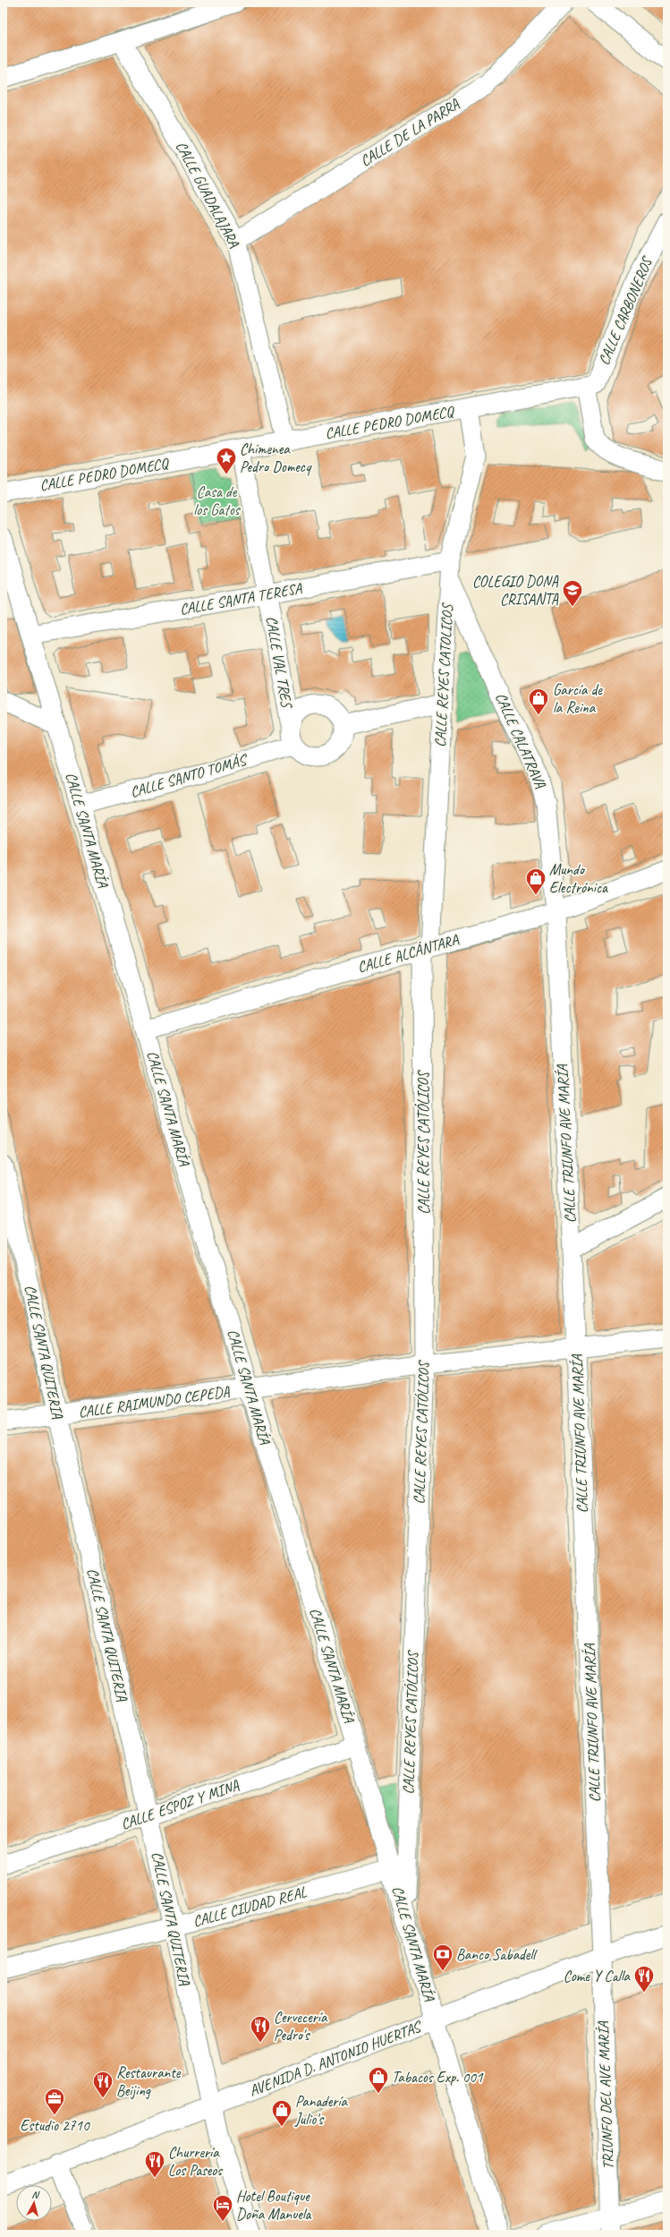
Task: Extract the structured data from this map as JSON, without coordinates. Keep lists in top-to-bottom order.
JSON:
{
  "streets": {
    "street": [
      "CALLE DE LA PARRA",
      "CALLE GUADALAJARA",
      "CALLE CARBONEROS",
      "CALLE PEDRO DOMECQ",
      "CALLE SANTA TERESA",
      "CALLE VAL TRES",
      "CALLE REYES CATOLICOS",
      "CALLE CALATRAVA",
      "CALLE SANTO TOMÁS",
      "CALLE SANTA MARÍA",
      "CALLE ALCÁNTARA",
      "CALLE REYES CATÓLICOS",
      "CALLE TRIUNFO AVE MARÍA",
      "CALLE SANTA QUITERIA",
      "CALLE RAIMUNDO CEPEDA",
      "CALLE ESPOZ Y MINA",
      "CALLE CIUDAD REAL",
      "AVENIDA D. ANTONIO HUERTAS",
      "TRIUNFO DEL AVE MARÍA"
    ]
  },
  "crossings": [
    ["CALLE DE LA PARRA", "CALLE GUADALAJARA"],
    ["CALLE GUADALAJARA", "CALLE PEDRO DOMECQ"],
    ["CALLE CARBONEROS", "CALLE PEDRO DOMECQ"],
    ["CALLE PEDRO DOMECQ", "CALLE VAL TRES"],
    ["CALLE PEDRO DOMECQ", "CALLE REYES CATOLICOS"],
    ["CALLE SANTA TERESA", "CALLE VAL TRES"],
    ["CALLE SANTA TERESA", "CALLE REYES CATOLICOS"],
    ["CALLE SANTA TERESA", "CALLE SANTA MARÍA"],
    ["CALLE VAL TRES", "CALLE SANTO TOMÁS"],
    ["CALLE REYES CATOLICOS", "CALLE CALATRAVA"],
    ["CALLE REYES CATOLICOS", "CALLE ALCÁNTARA"],
    ["CALLE REYES CATOLICOS", "CALLE REYES CATÓLICOS"],
    ["CALLE CALATRAVA", "CALLE ALCÁNTARA"],
    ["CALLE CALATRAVA", "CALLE TRIUNFO AVE MARÍA"],
    ["CALLE SANTO TOMÁS", "CALLE SANTA MARÍA"],
    ["CALLE SANTA MARÍA", "CALLE ALCÁNTARA"],
    ["CALLE SANTA MARÍA", "CALLE REYES CATÓLICOS"],
    ["CALLE SANTA MARÍA", "CALLE RAIMUNDO CEPEDA"],
    ["CALLE SANTA MARÍA", "CALLE ESPOZ Y MINA"],
    ["CALLE SANTA MARÍA", "CALLE CIUDAD REAL"],
    ["CALLE SANTA MARÍA", "AVENIDA D. ANTONIO HUERTAS"],
    ["CALLE ALCÁNTARA", "CALLE REYES CATÓLICOS"],
    ["CALLE ALCÁNTARA", "CALLE TRIUNFO AVE MARÍA"],
    ["CALLE REYES CATÓLICOS", "CALLE RAIMUNDO CEPEDA"],
    ["CALLE TRIUNFO AVE MARÍA", "CALLE RAIMUNDO CEPEDA"],
    ["CALLE TRIUNFO AVE MARÍA", "AVENIDA D. ANTONIO HUERTAS"],
    ["CALLE TRIUNFO AVE MARÍA", "TRIUNFO DEL AVE MARÍA"],
    ["CALLE SANTA QUITERIA", "CALLE RAIMUNDO CEPEDA"],
    ["CALLE SANTA QUITERIA", "CALLE ESPOZ Y MINA"],
    ["CALLE SANTA QUITERIA", "CALLE CIUDAD REAL"],
    ["CALLE SANTA QUITERIA", "AVENIDA D. ANTONIO HUERTAS"],
    ["AVENIDA D. ANTONIO HUERTAS", "TRIUNFO DEL AVE MARÍA"]
  ],
  "parks": ["Casa de los Gatos"],
  "places": {
    "place": ["Chimenea Pedro Domecq"],
    "school or university": ["COLEGIO DONA CRISANTA"],
    "shop": [
      "García de la Reina",
      "Mundo Electrónica",
      "Tabacos Exp. 001",
      "Panadería Julio's"
    ],
    "bank": ["Banco Sabadell"],
    "restaurant": [
      "Come Y Calla",
      "Cervecería Pedro's",
      "Restaurante Beijing",
      "Churrería Los Paseos"
    ],
    "office": ["Estudio 2710"],
    "hotel": ["Hotel Boutique Doña Manuela"]
  },
  "north": "top"
}
